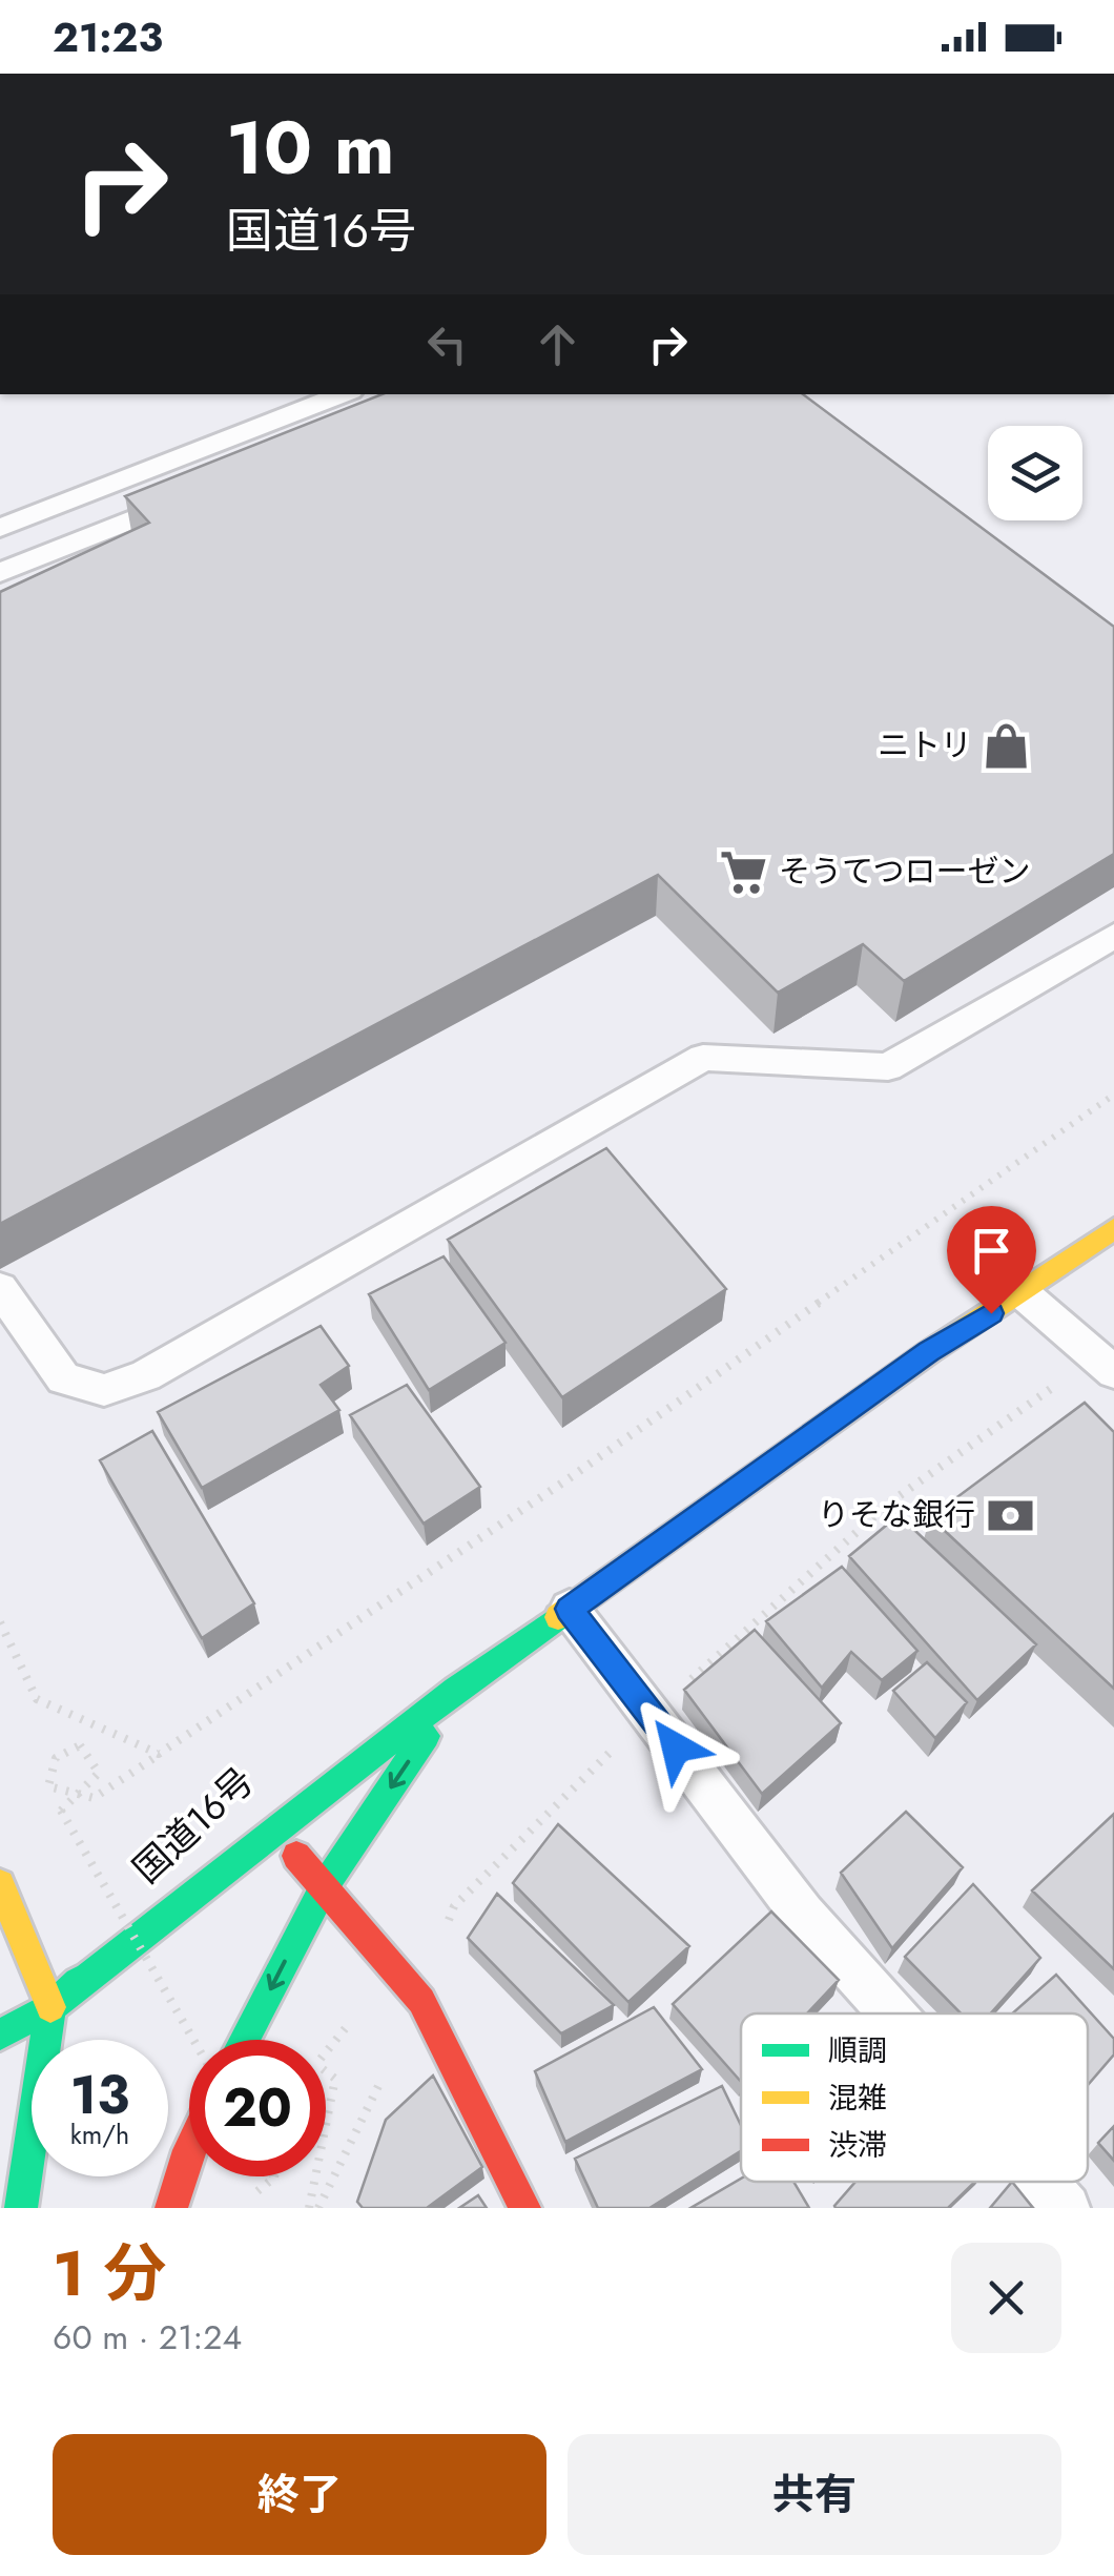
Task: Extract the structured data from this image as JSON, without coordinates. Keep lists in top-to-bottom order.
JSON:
{
  "streets": {
    "main road": ["国道16号"]
  },
  "places": {
    "shop": ["ニトリ"],
    "supermarket": ["そうてつローゼン"],
    "bank": ["りそな銀行"]
  },
  "legend": ["順調", "混雑", "渋滞"],
  "page": {
    "status": "21:23",
    "turn": ["10 m", "国道16号"],
    "speed": "13 km/h",
    "limit": "20",
    "heading": ["1 分", "60 m · 21:24"],
    "buttons": ["終了", "共有"]
  }
}
